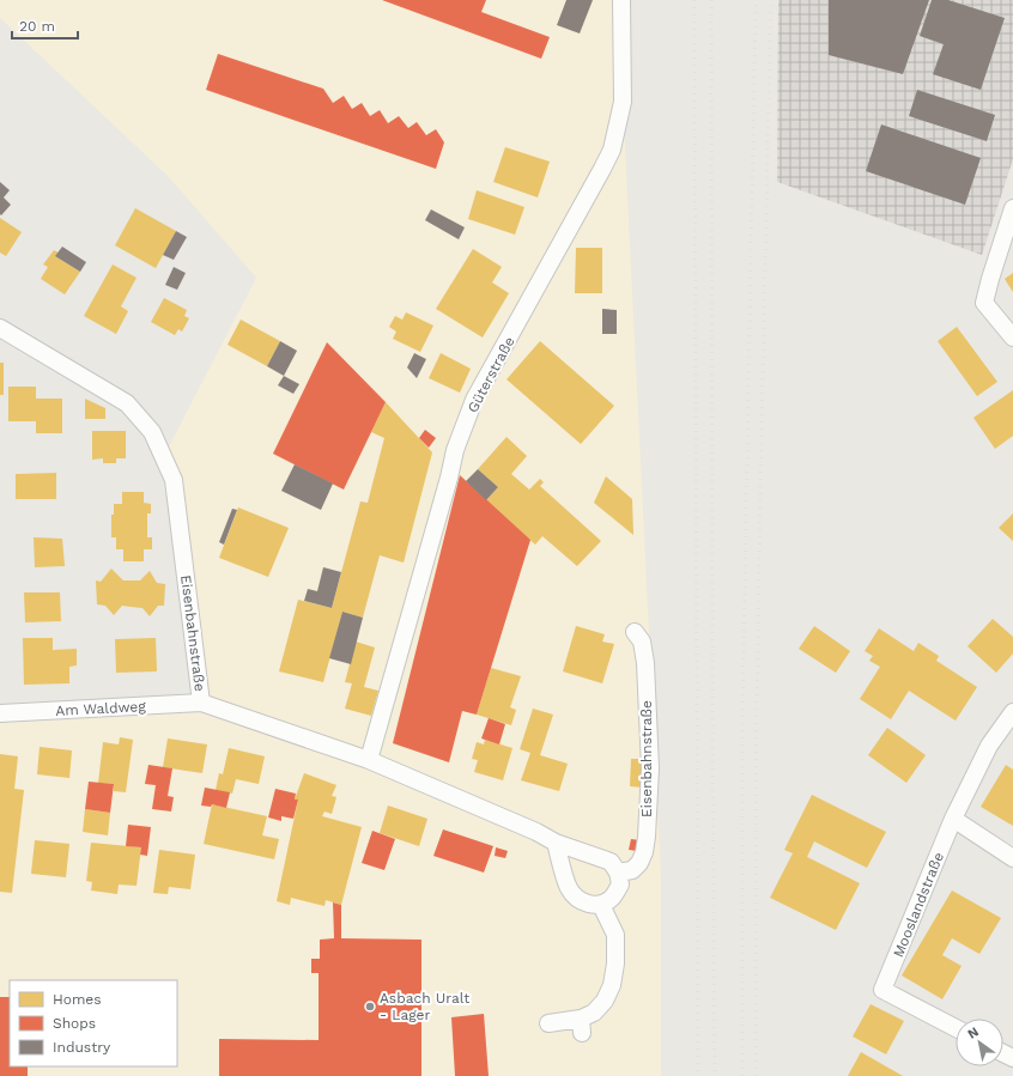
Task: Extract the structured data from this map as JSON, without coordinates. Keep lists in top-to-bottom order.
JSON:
{
  "streets": {
    "street": [
      "Güterstraße",
      "Eisenbahnstraße",
      "Am Waldweg",
      "Mooslandstraße"
    ]
  },
  "crossings": [
    ["Güterstraße", "Eisenbahnstraße"],
    ["Eisenbahnstraße", "Am Waldweg"]
  ],
  "places": ["Asbach Uralt - Lager"],
  "legend": ["Homes", "Shops", "Industry"],
  "scale_bar": "20 m",
  "north": "top left"
}
